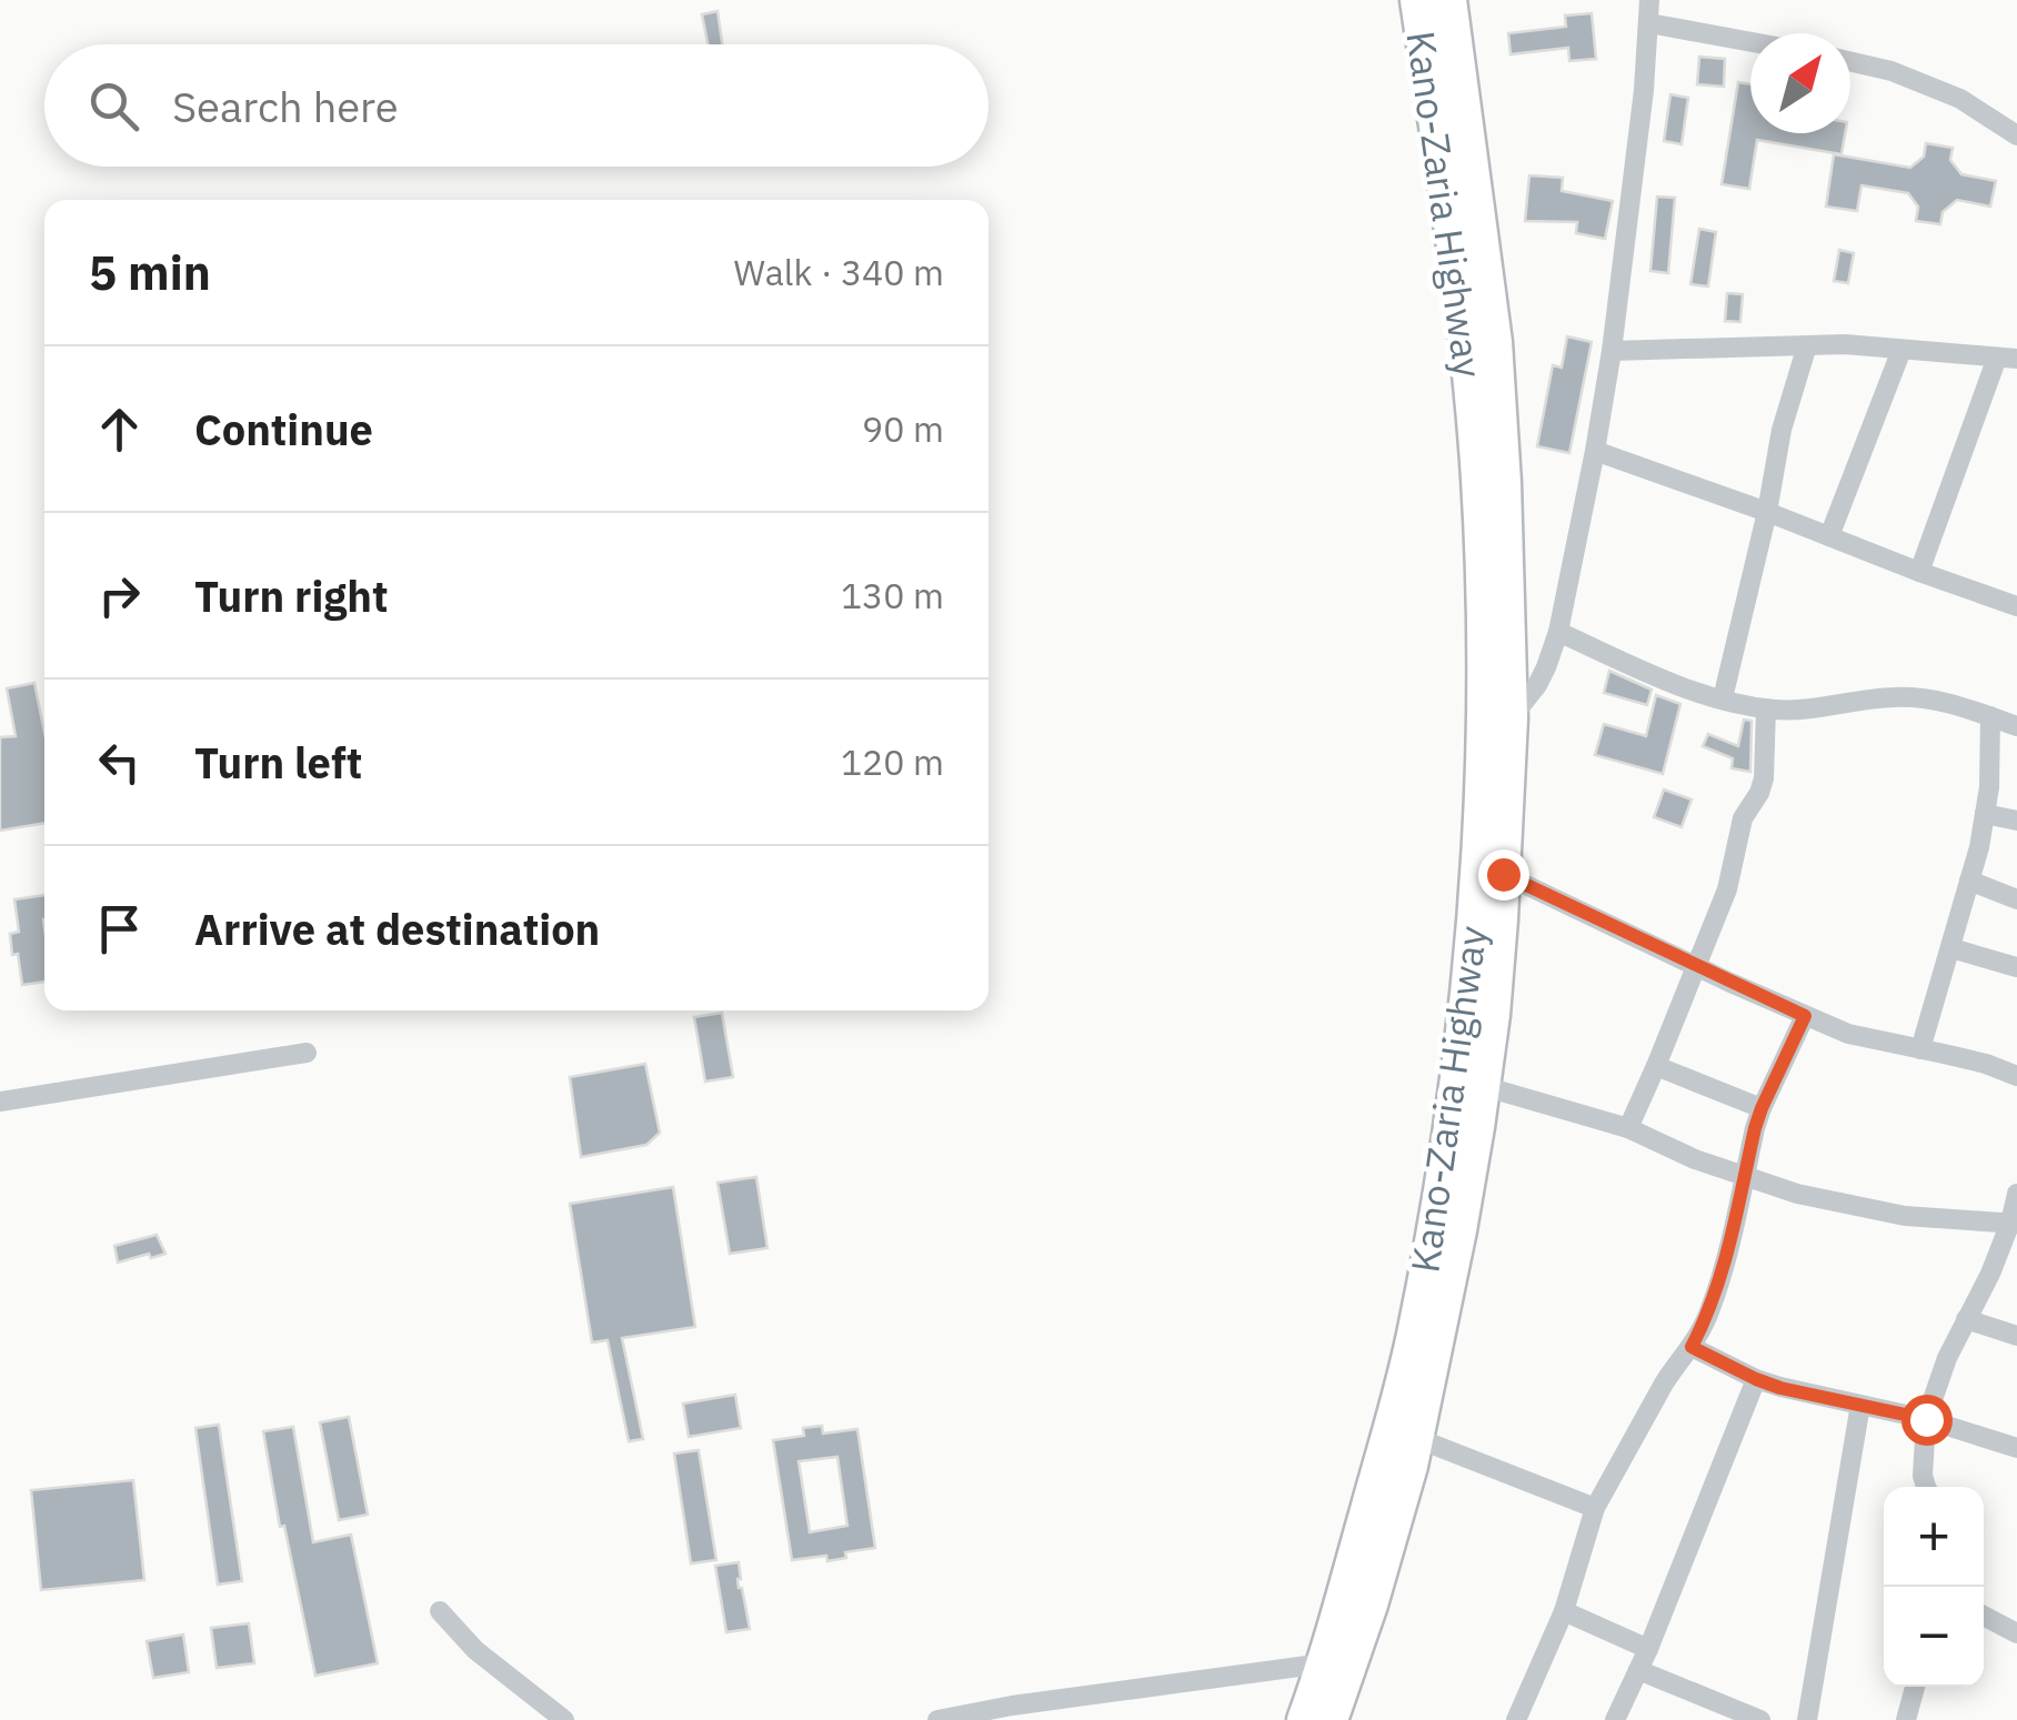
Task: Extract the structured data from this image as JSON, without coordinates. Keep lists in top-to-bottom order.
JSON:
{
  "streets": {
    "highway": ["Kano-Zaria Highway"]
  },
  "north": "top right",
  "page": {
    "search": "Search here",
    "heading": ["5 min", "Walk · 340 m"],
    "list": [
      ["Continue", "90 m"],
      ["Turn right", "130 m"],
      ["Turn left", "120 m"],
      "Arrive at destination"
    ],
    "map_buttons": ["+", "−"]
  }
}
